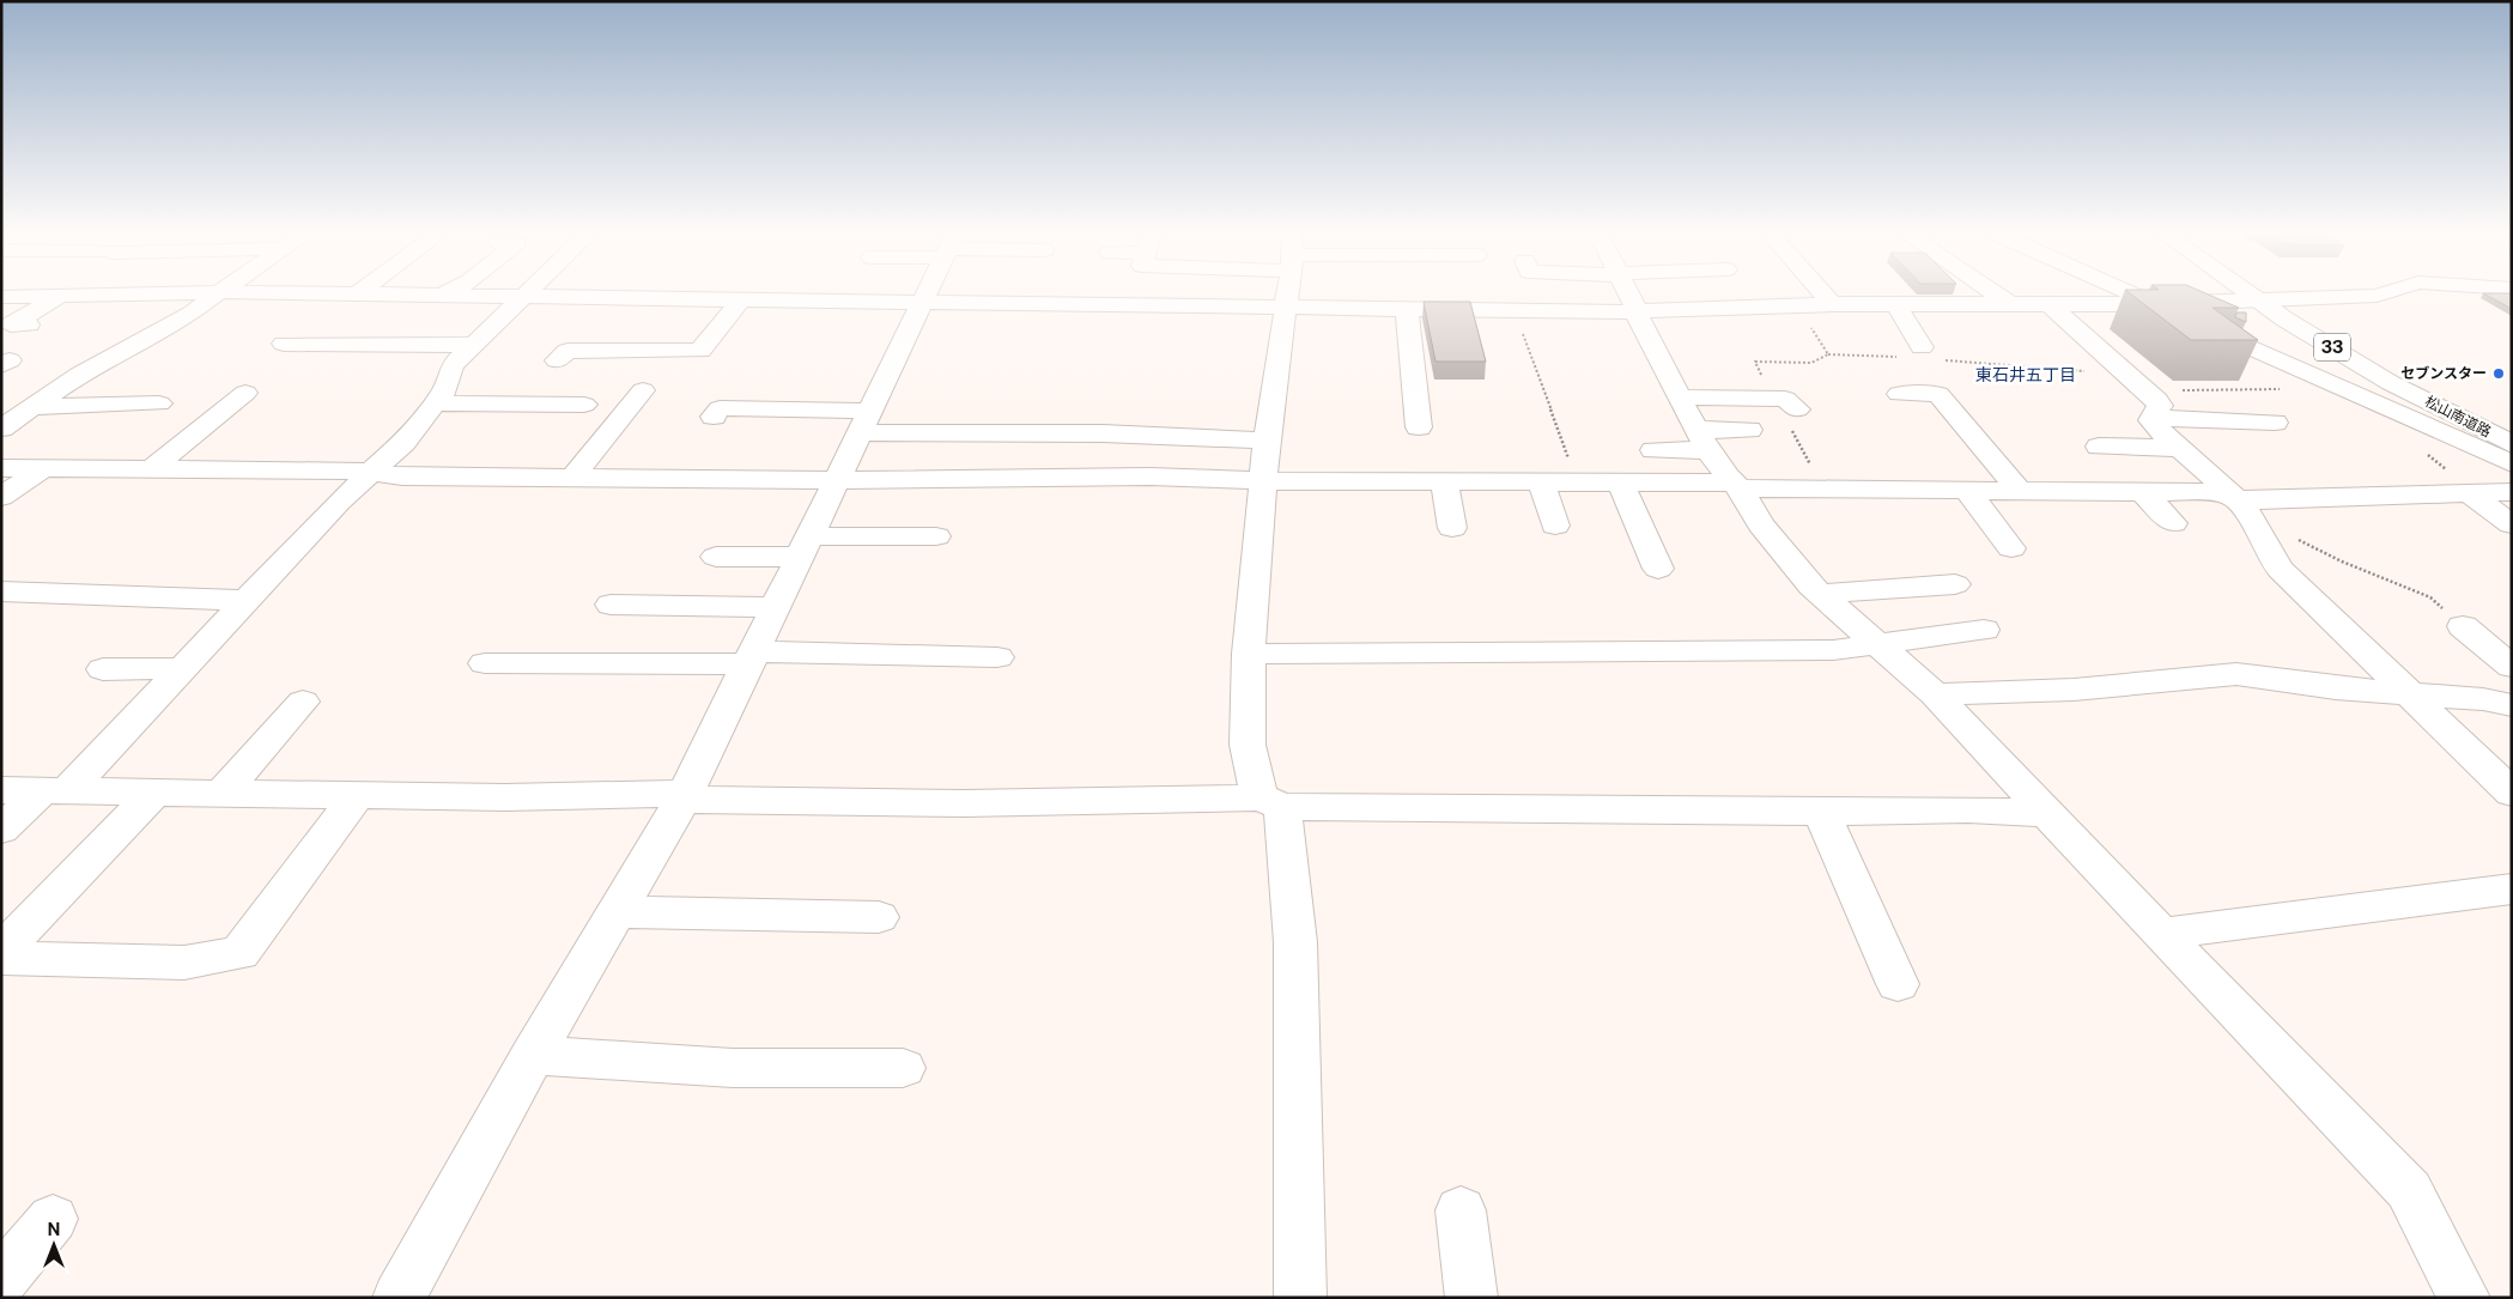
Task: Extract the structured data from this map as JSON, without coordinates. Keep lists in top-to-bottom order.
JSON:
{
  "streets": {
    "main road": ["33", "松山南道路"]
  },
  "districts": ["東石井五丁目"],
  "places": ["セブンスター"],
  "north": "top"
}
